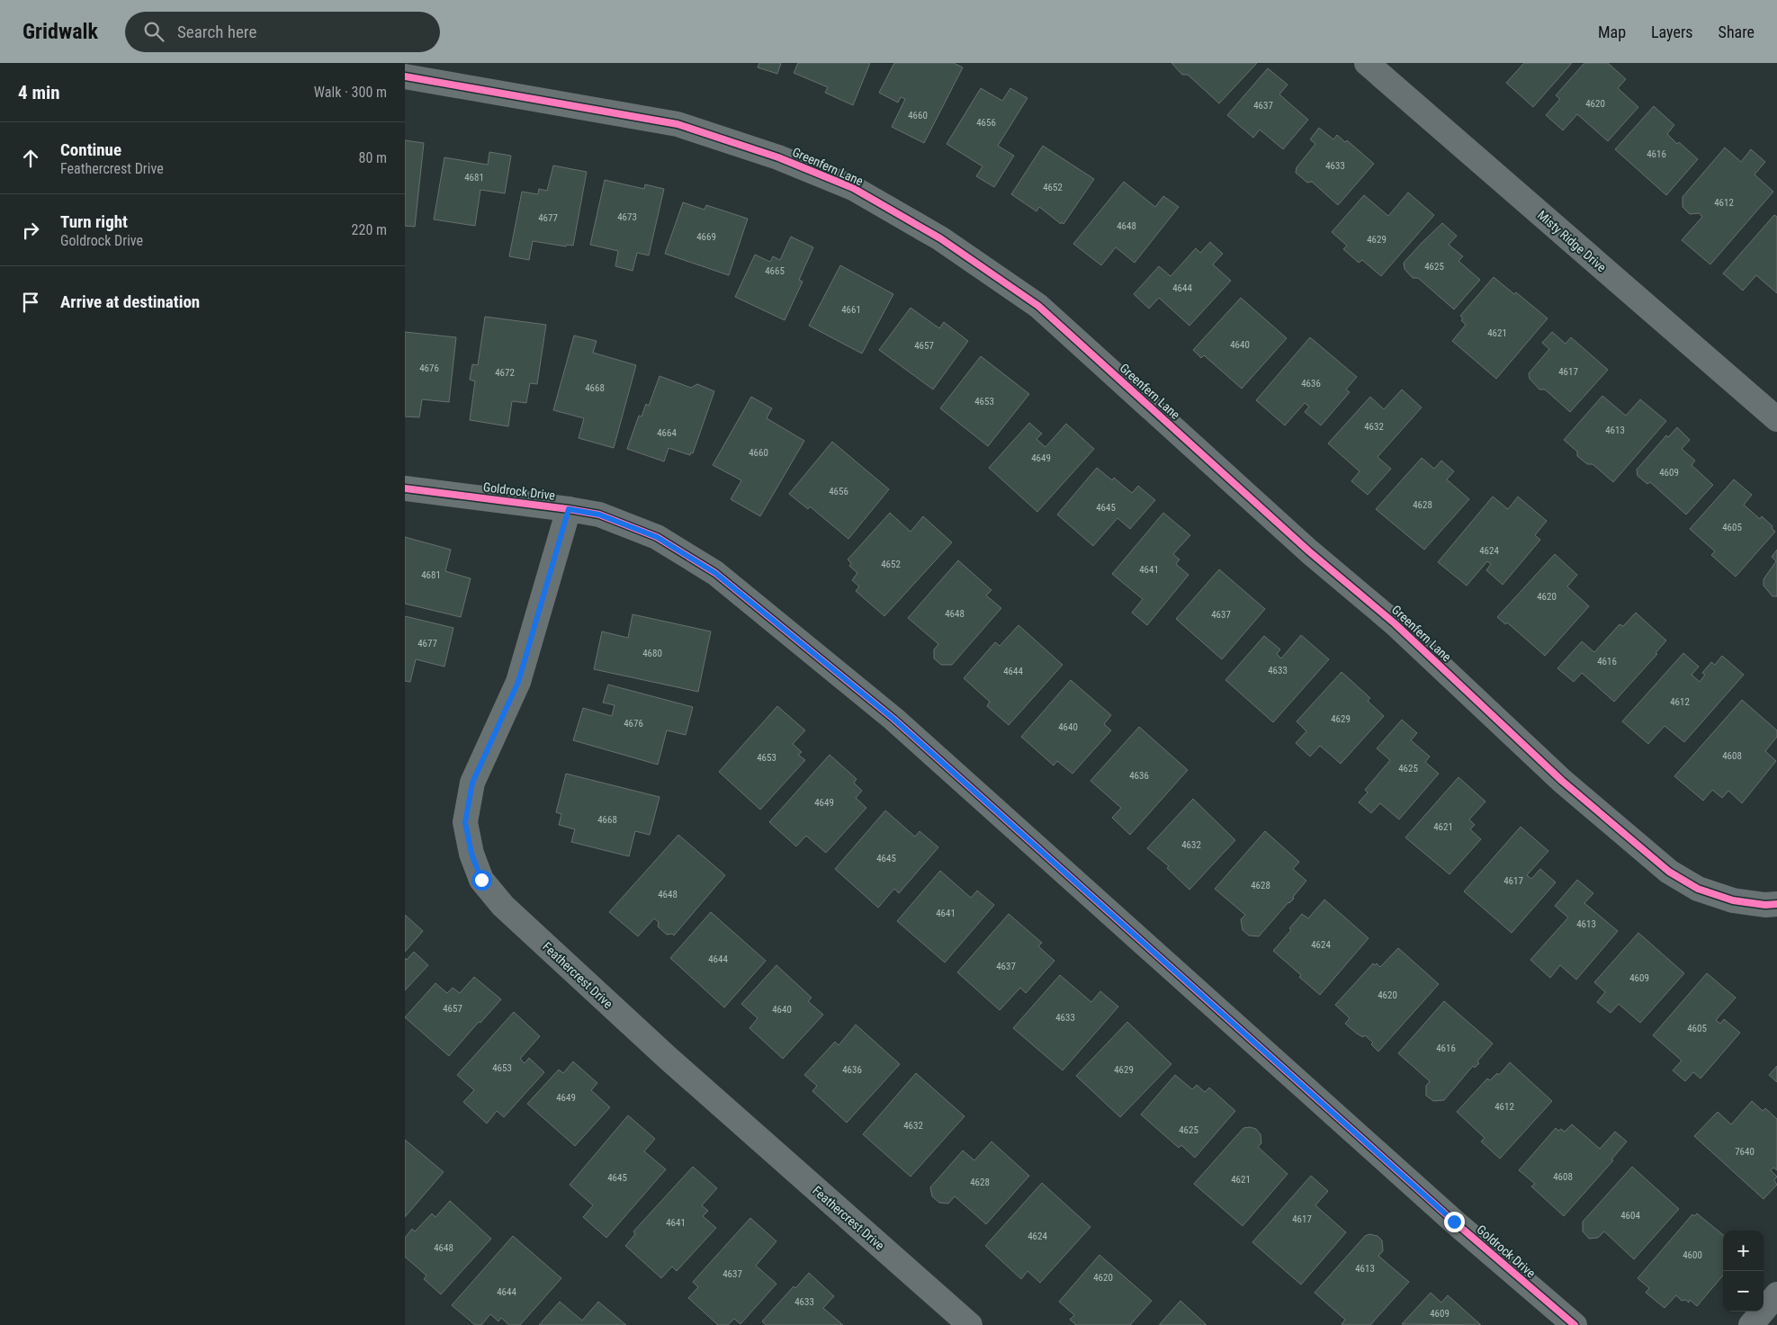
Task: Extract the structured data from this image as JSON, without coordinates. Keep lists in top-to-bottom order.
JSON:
{
  "streets": {
    "street": [
      "Greenfern Lane",
      "Misty Ridge Drive",
      "Goldrock Drive",
      "Feathercrest Drive"
    ]
  },
  "crossings": [
    ["Goldrock Drive", "Feathercrest Drive"]
  ],
  "house_numbers": [
    "4620",
    "4637",
    "4660",
    "4656",
    "4616",
    "4633",
    "4681",
    "4652",
    "4612",
    "4673",
    "4677",
    "4648",
    "4669",
    "4629",
    "4625",
    "4665",
    "4644",
    "4661",
    "4621",
    "4640",
    "4657",
    "4676",
    "4617",
    "4672",
    "4636",
    "4668",
    "4653",
    "4632",
    "4613",
    "4664",
    "4660",
    "4649",
    "4609",
    "4656",
    "4628",
    "4645",
    "4605",
    "4624",
    "4652",
    "4641",
    "4681",
    "4620",
    "4648",
    "4637",
    "4677",
    "4680",
    "4616",
    "4633",
    "4644",
    "4612",
    "4629",
    "4676",
    "4640",
    "4608",
    "4653",
    "4625",
    "4636",
    "4649",
    "4668",
    "4621",
    "4632",
    "4645",
    "4617",
    "4628",
    "4648",
    "4641",
    "4613",
    "4624",
    "4644",
    "4637",
    "4609",
    "4620",
    "4657",
    "4640",
    "4633",
    "4605",
    "4616",
    "4653",
    "4636",
    "4629",
    "4649",
    "4612",
    "4632",
    "4625",
    "7640",
    "4608",
    "4645",
    "4621",
    "4628",
    "4604",
    "4617",
    "4641",
    "4624",
    "4648",
    "4600",
    "4613",
    "4637",
    "4620",
    "4644",
    "4633",
    "4609"
  ],
  "page": {
    "header": "Gridwalk",
    "search": "Search here",
    "nav": ["Map", "Layers", "Share"],
    "heading": ["4 min", "Walk · 300 m"],
    "list": [
      ["Continue", "Feathercrest Drive", "80 m"],
      ["Turn right", "Goldrock Drive", "220 m"],
      "Arrive at destination"
    ],
    "map_buttons": ["+", "−"]
  }
}
